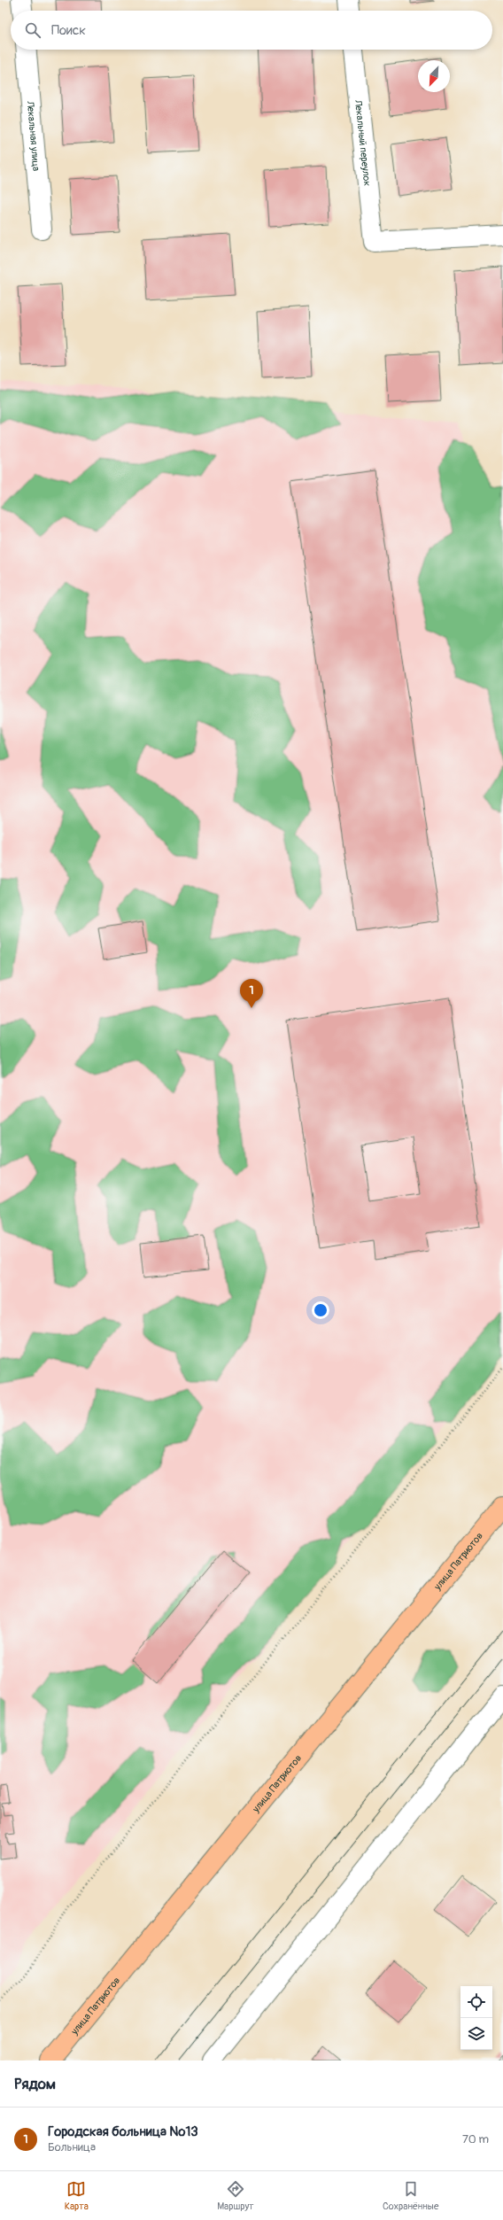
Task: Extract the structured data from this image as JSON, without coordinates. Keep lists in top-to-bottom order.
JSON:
{
  "streets": {
    "main road": ["улица Патриотов"],
    "street": ["Лекальная улица", "Лекальный переулок"]
  },
  "north": "bottom left",
  "page": {
    "search": "Поиск",
    "pins": "1",
    "heading": "Рядом",
    "list": [
      {
        "mark": "1",
        "name": "Городская больница №13",
        "note": "Больница",
        "value": "70 m"
      }
    ],
    "nav": ["Карта", "Маршрут", "Сохранённые"]
  }
}
